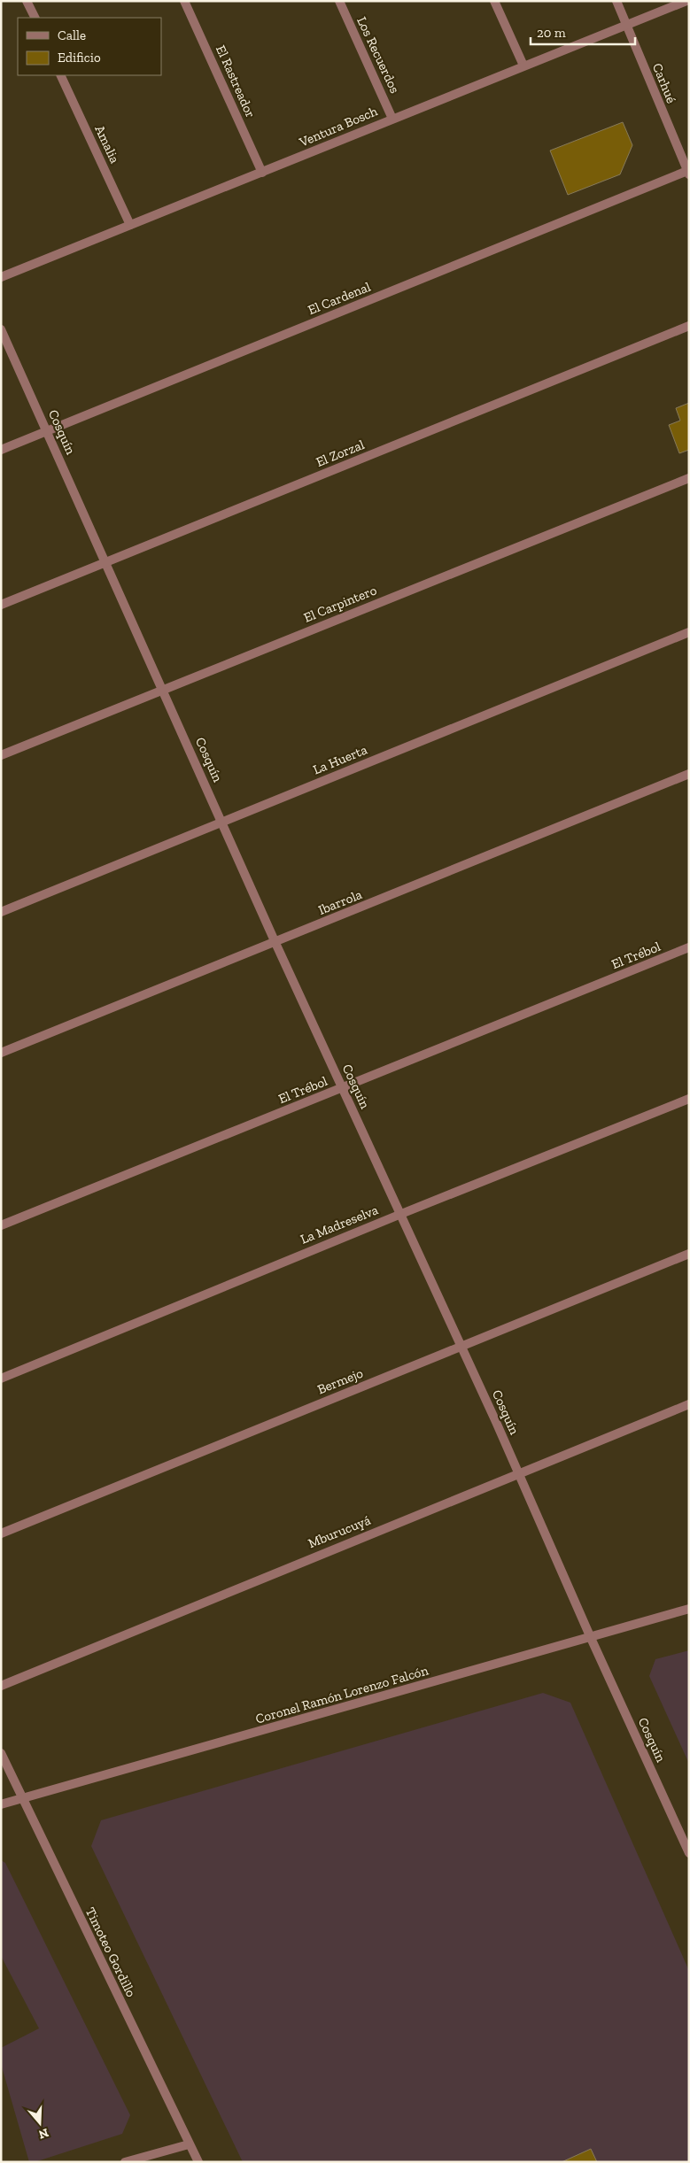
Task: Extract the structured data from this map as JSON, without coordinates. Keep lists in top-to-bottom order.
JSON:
{
  "streets": {
    "street": [
      "Los Recuerdos",
      "El Rastreador",
      "Carhué",
      "Ventura Bosch",
      "Amalia",
      "El Cardenal",
      "Cosquín",
      "El Zorzal",
      "El Carpintero",
      "La Huerta",
      "Ibarrola",
      "El Trébol",
      "La Madreselva",
      "Bermejo",
      "Mburucuyá",
      "Coronel Ramón Lorenzo Falcón",
      "Timoteo Gordillo"
    ]
  },
  "crossings": [
    ["Los Recuerdos", "Ventura Bosch"],
    ["El Rastreador", "Ventura Bosch"],
    ["Carhué", "Ventura Bosch"],
    ["Carhué", "El Cardenal"],
    ["Ventura Bosch", "Amalia"],
    ["El Cardenal", "Cosquín"],
    ["Cosquín", "El Zorzal"],
    ["Cosquín", "El Carpintero"],
    ["Cosquín", "La Huerta"],
    ["Cosquín", "Ibarrola"],
    ["Cosquín", "El Trébol"],
    ["Cosquín", "La Madreselva"],
    ["Cosquín", "Bermejo"],
    ["Cosquín", "Mburucuyá"],
    ["Cosquín", "Coronel Ramón Lorenzo Falcón"],
    ["Coronel Ramón Lorenzo Falcón", "Timoteo Gordillo"]
  ],
  "legend": ["Calle", "Edificio"],
  "scale_bar": "20 m",
  "north": "bottom"
}
